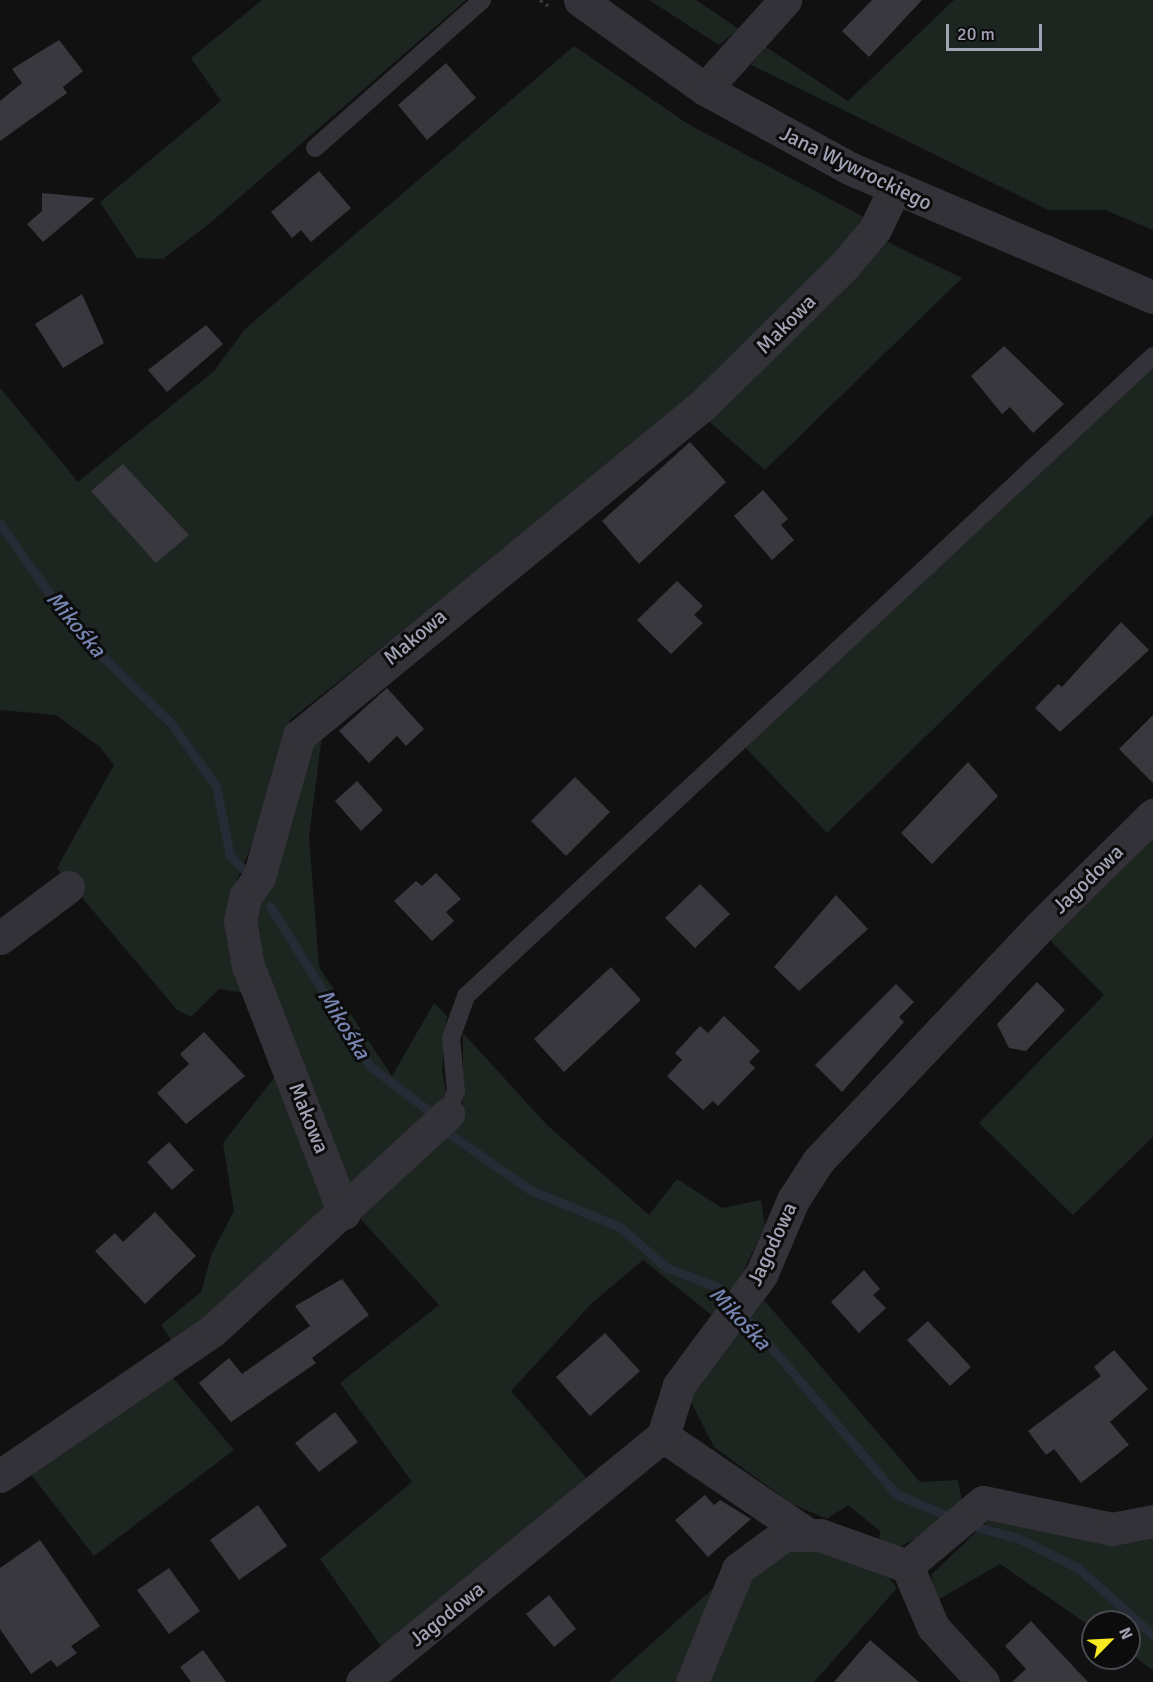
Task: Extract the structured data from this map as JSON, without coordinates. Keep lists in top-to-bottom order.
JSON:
{
  "streets": {
    "street": ["Jana Wywrockiego", "Makowa", "Jagodowa"]
  },
  "crossings": [
    ["Jana Wywrockiego", "Makowa"]
  ],
  "water": ["Mikośka"],
  "scale_bar": "20 m",
  "north": "top right"
}
